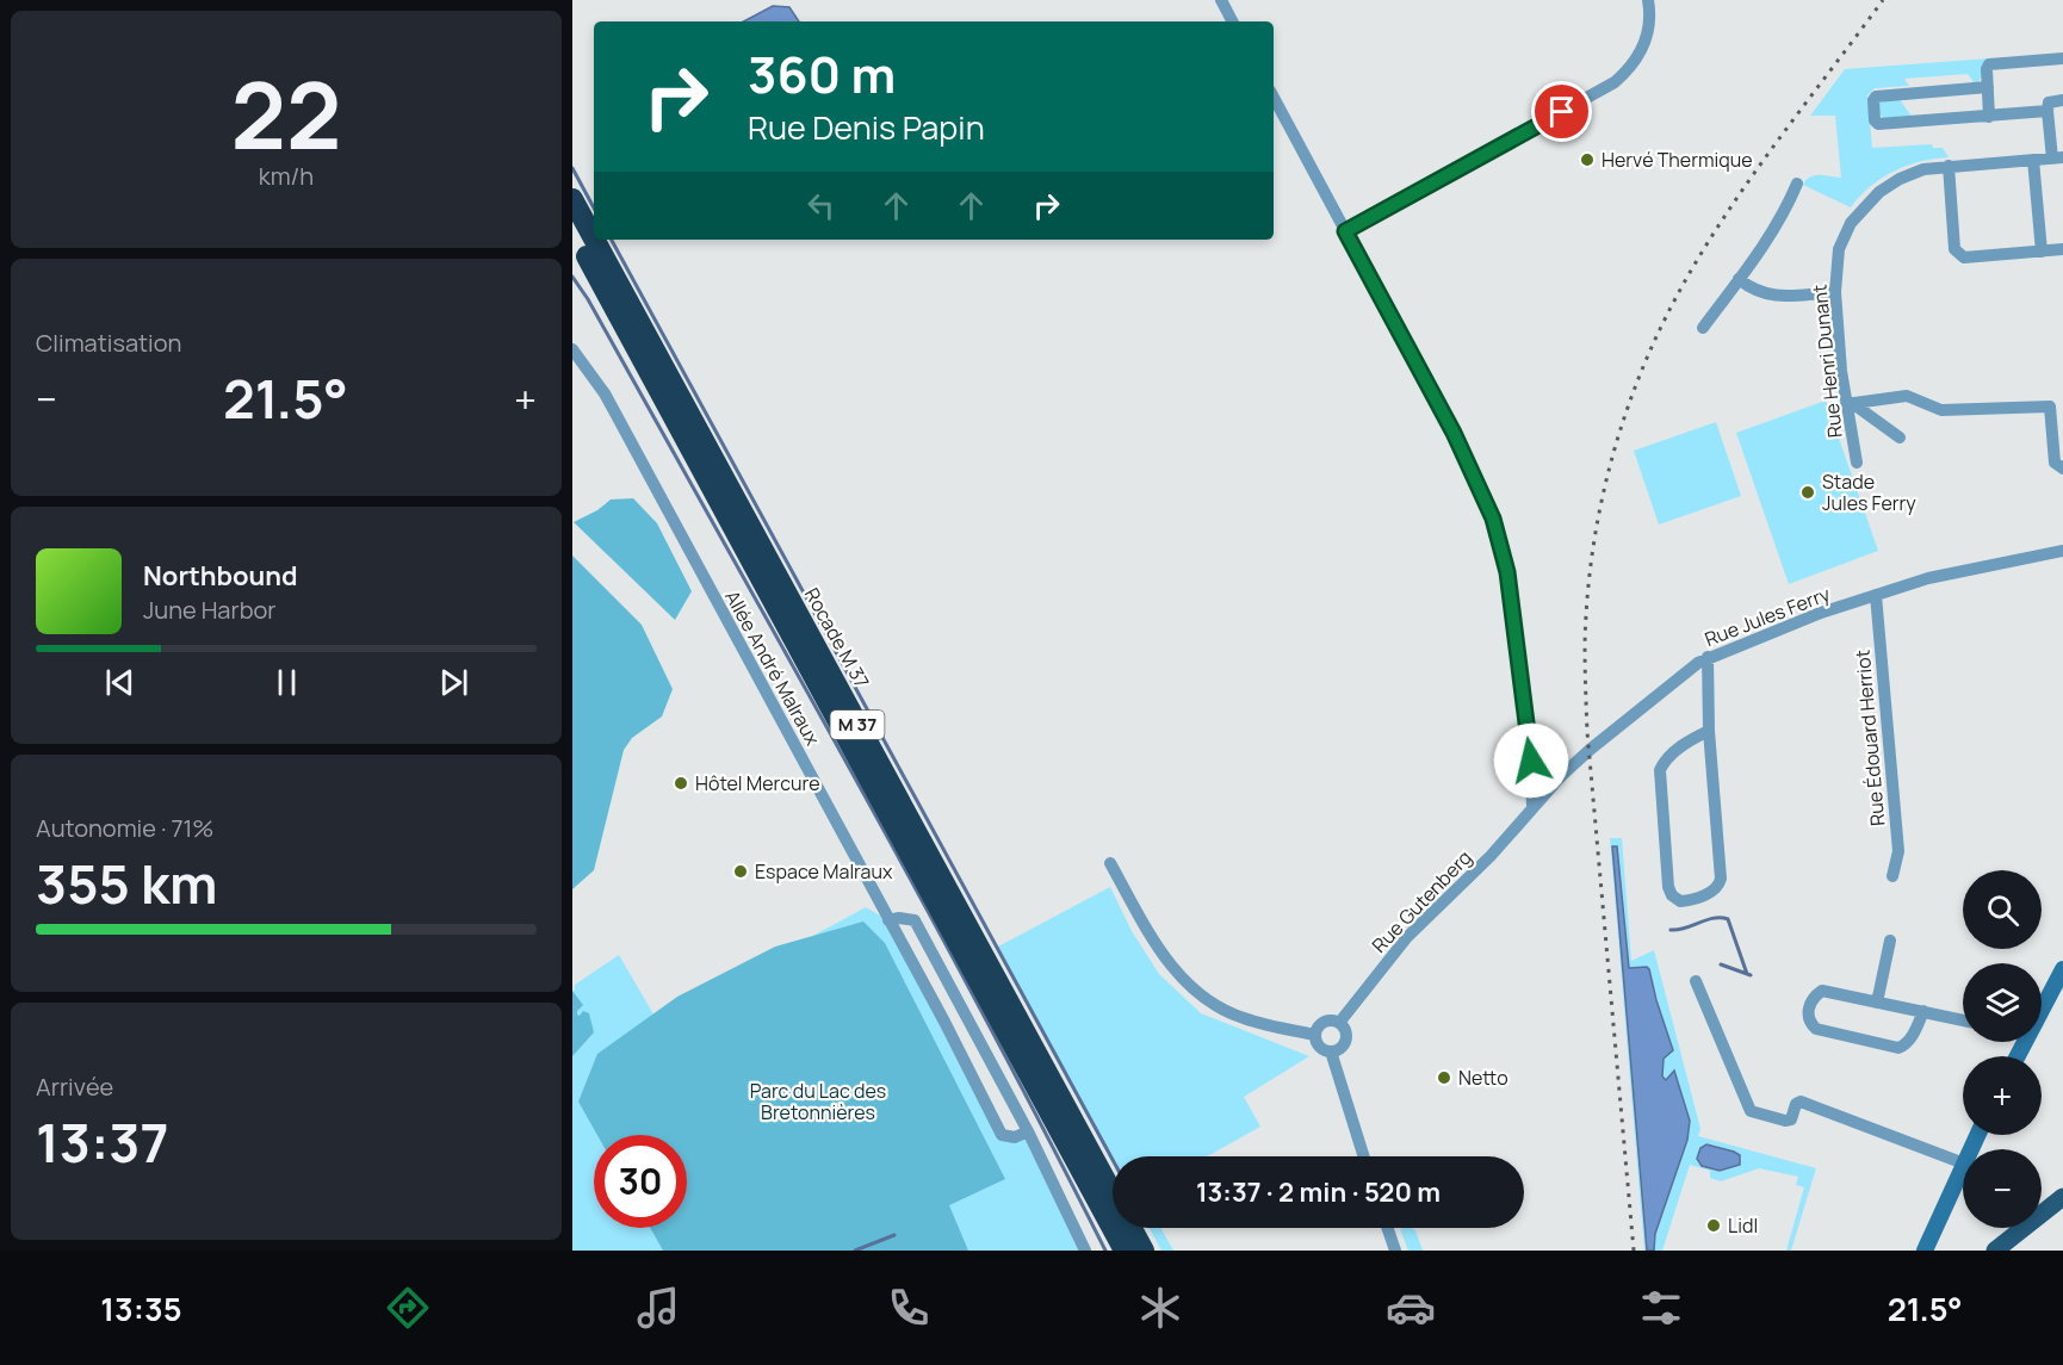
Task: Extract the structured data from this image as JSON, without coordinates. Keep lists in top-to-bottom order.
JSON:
{
  "streets": {
    "highway": ["Rocade M 37", "M 37"],
    "street": [
      "Rue Henri Dunant",
      "Rue Jules Ferry",
      "Allée André Malraux",
      "Rue Édouard Herriot",
      "Rue Gutenberg"
    ]
  },
  "crossings": [
    ["Rue Jules Ferry", "Rue Édouard Herriot"],
    ["Rue Jules Ferry", "Rue Gutenberg"],
    ["Rocade M 37", "M 37"]
  ],
  "parks": ["Parc du Lac des Bretonnières"],
  "places": [
    "Hervé Thermique",
    "Stade Jules Ferry",
    "Hôtel Mercure",
    "Espace Malraux",
    "Netto",
    "Lidl"
  ],
  "page": {
    "tile": [
      ["22", "km/h"],
      "Climatisation",
      ["Autonomie · 71%", "355 km"],
      ["Arrivée", "13:37"]
    ],
    "turn": ["360 m", "Rue Denis Papin"],
    "heat": ["−", "21.5°", "+"],
    "song": ["Northbound", "June Harbor"],
    "map_buttons": ["+", "−"],
    "limit": "30",
    "trip": "13:37 · 2 min · 520 m",
    "tabs": ["13:35", "21.5°"]
  }
}
